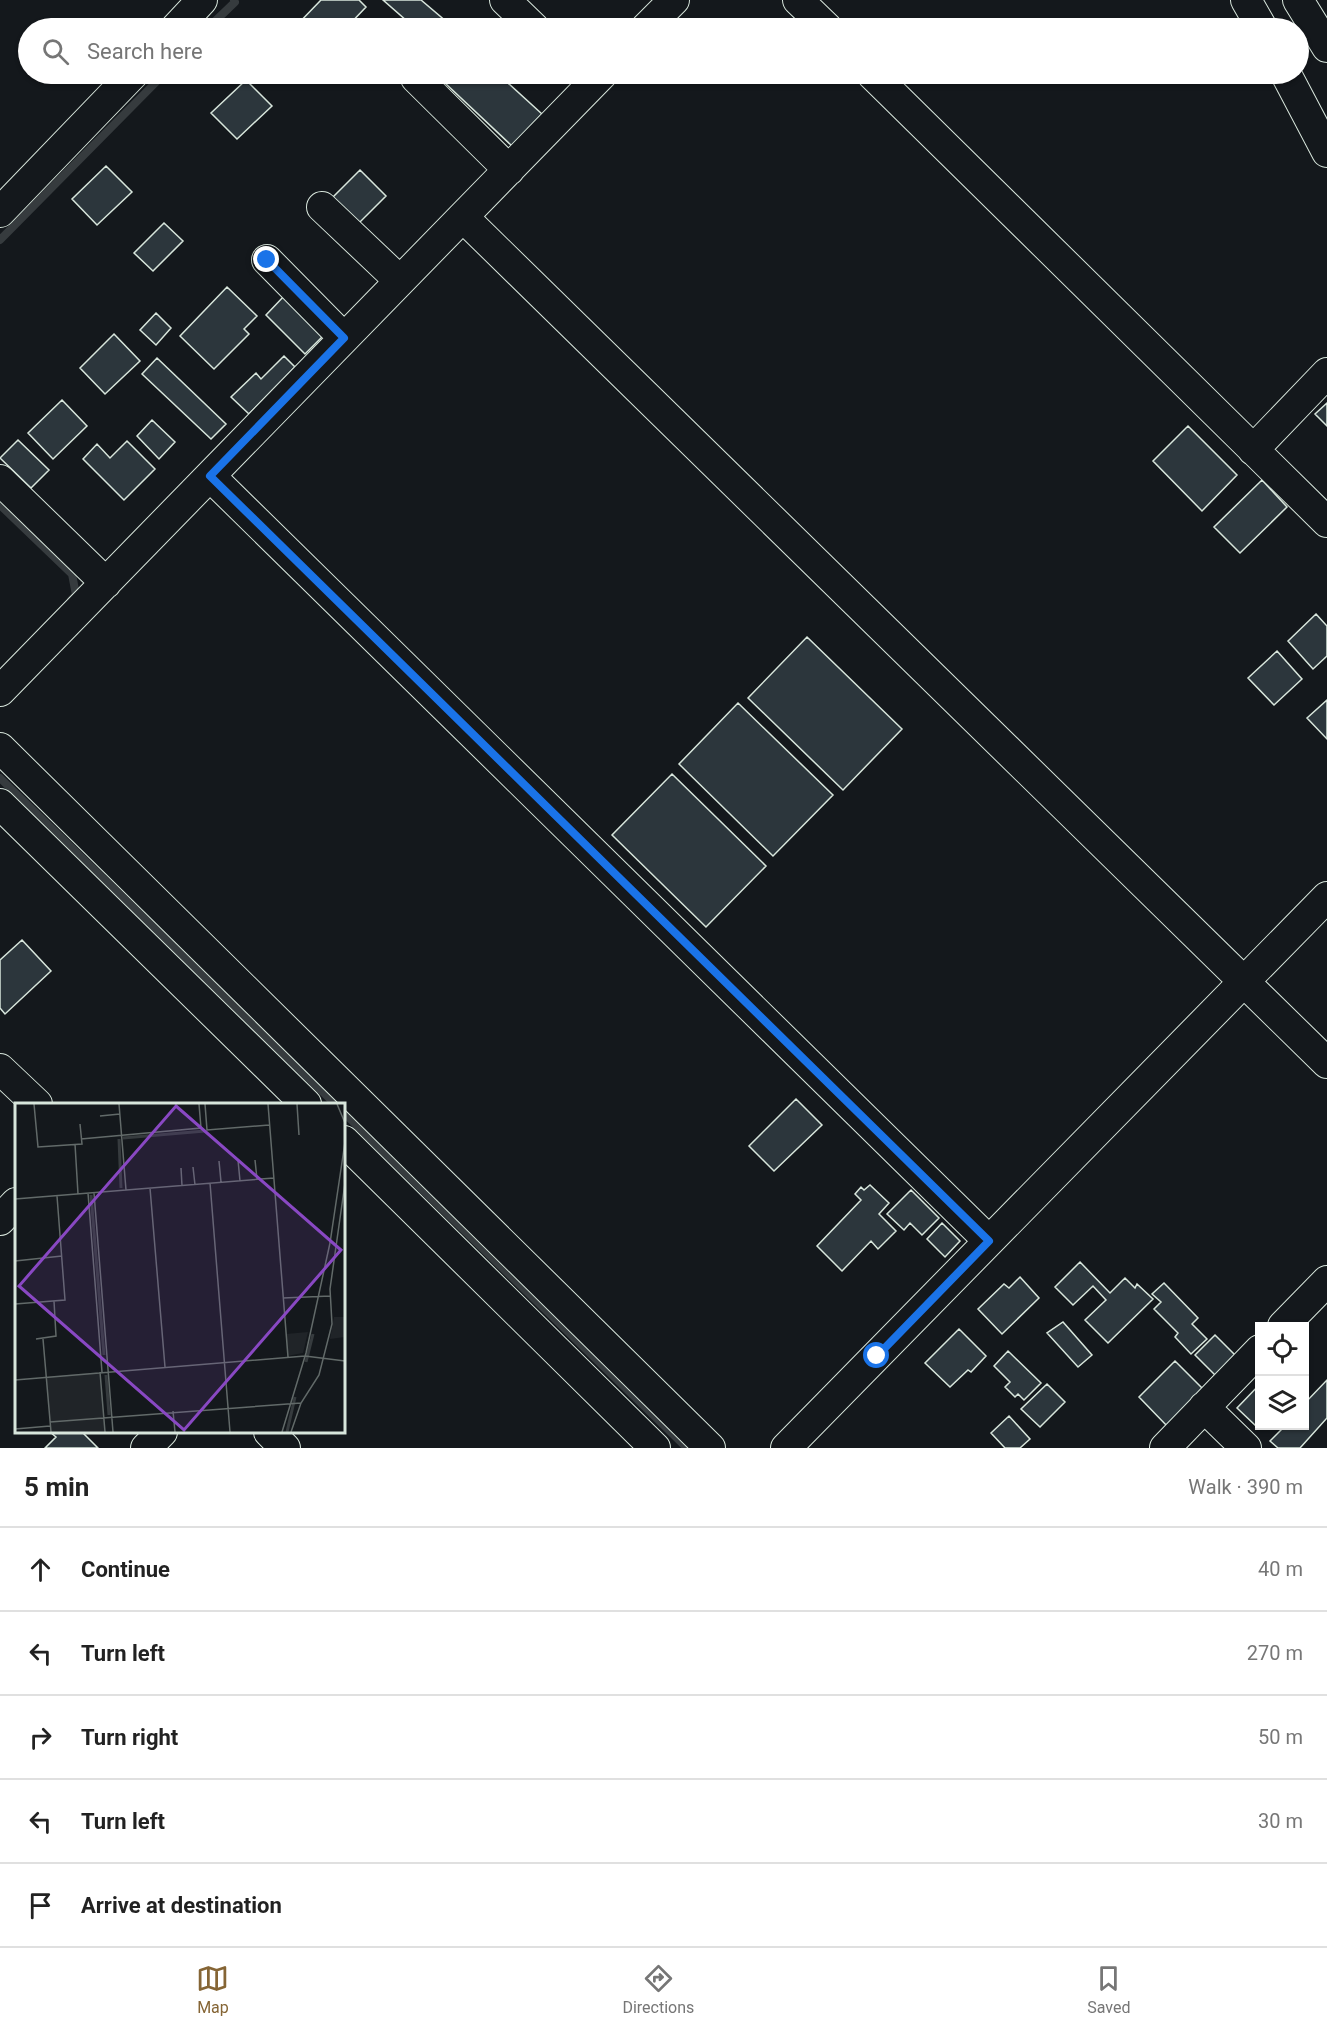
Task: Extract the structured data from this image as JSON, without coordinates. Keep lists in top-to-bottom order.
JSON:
{
  "page": {
    "search": "Search here",
    "heading": ["5 min", "Walk · 390 m"],
    "list": [
      ["Continue", "40 m"],
      ["Turn left", "270 m"],
      ["Turn right", "50 m"],
      ["Turn left", "30 m"],
      "Arrive at destination"
    ],
    "nav": ["Map", "Directions", "Saved"]
  }
}
